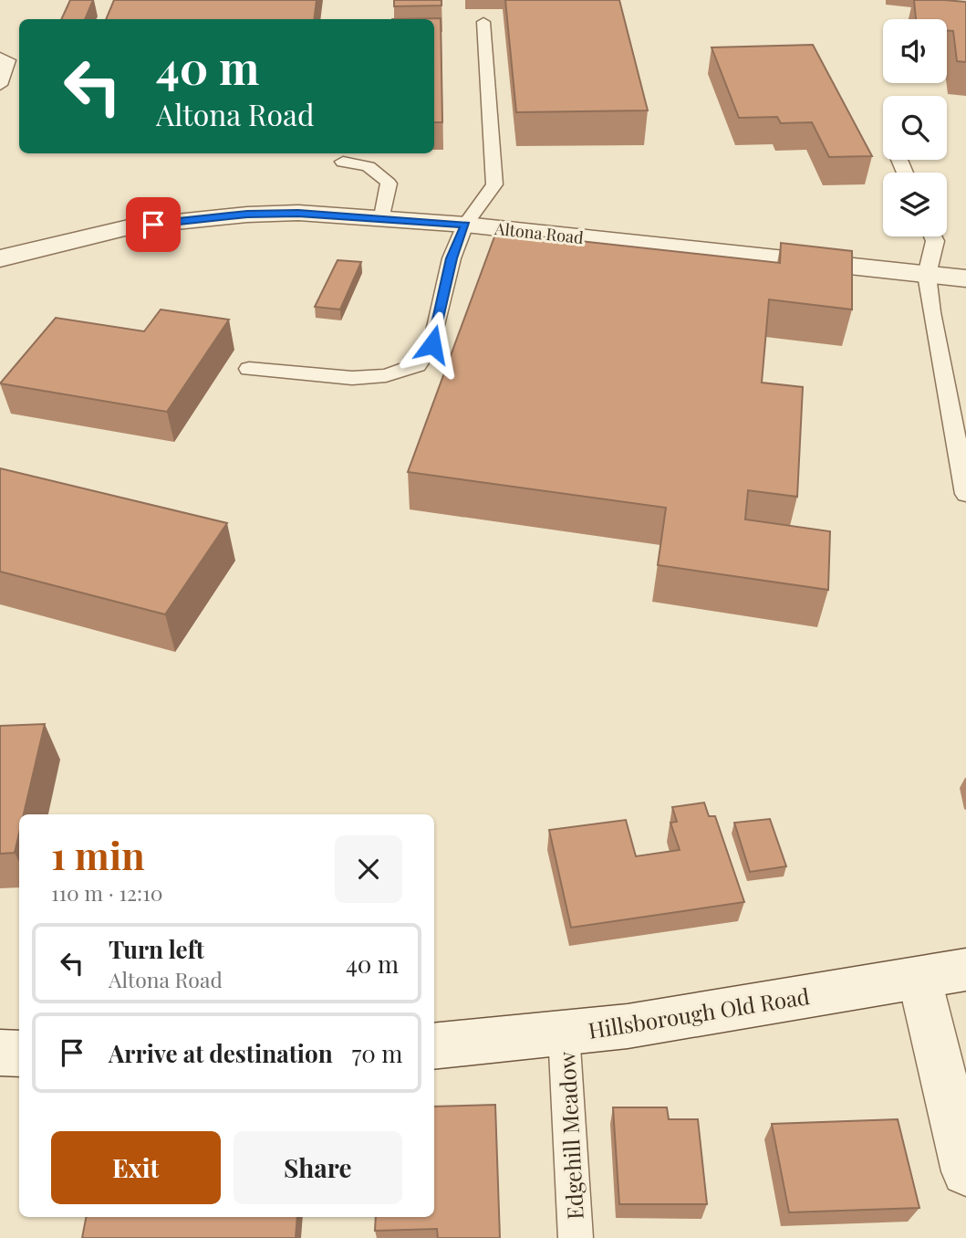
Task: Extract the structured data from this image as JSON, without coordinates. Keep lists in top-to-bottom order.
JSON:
{
  "streets": {
    "street": ["Altona Road", "Hillsborough Old Road"],
    "lane": ["Edgehill Meadow"]
  },
  "crossings": [
    ["Hillsborough Old Road", "Edgehill Meadow"]
  ],
  "page": {
    "turn": ["40 m", "Altona Road"],
    "heading": ["1 min", "110 m · 12:10"],
    "list": [
      {
        "name": "Turn left",
        "note": "Altona Road",
        "value": "40 m"
      },
      {
        "name": "Arrive at destination",
        "value": "70 m"
      }
    ],
    "buttons": ["Exit", "Share"]
  }
}
